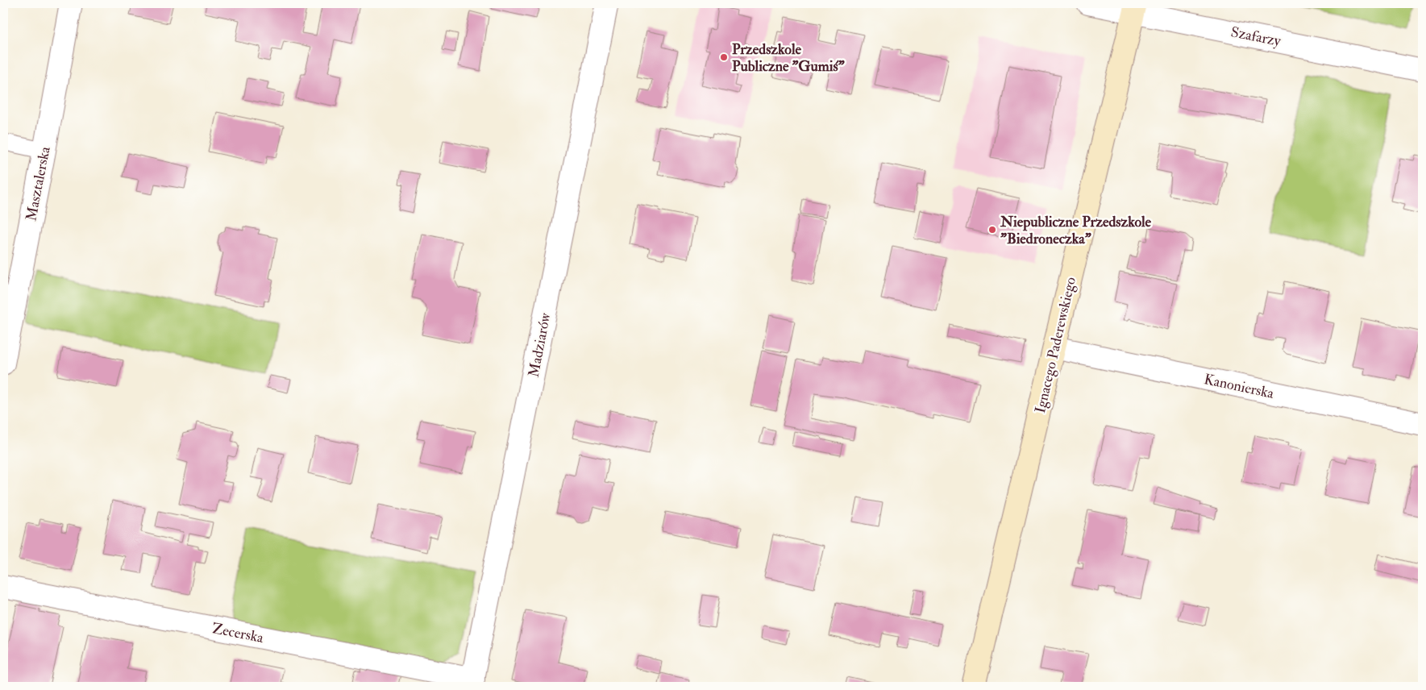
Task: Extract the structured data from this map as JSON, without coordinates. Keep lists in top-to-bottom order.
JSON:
{
  "streets": {
    "street": [
      "Szafarzy",
      "Masztalerska",
      "Madziarów",
      "Ignacego Paderewskiego",
      "Kanonierska",
      "Zecerska"
    ]
  },
  "crossings": [
    ["Szafarzy", "Ignacego Paderewskiego"],
    ["Madziarów", "Zecerska"],
    ["Ignacego Paderewskiego", "Kanonierska"]
  ],
  "places": ["Przedszkole Publiczne \"Gumiś\"", "Niepubliczne Przedszkole \"Biedroneczka\""]
}
